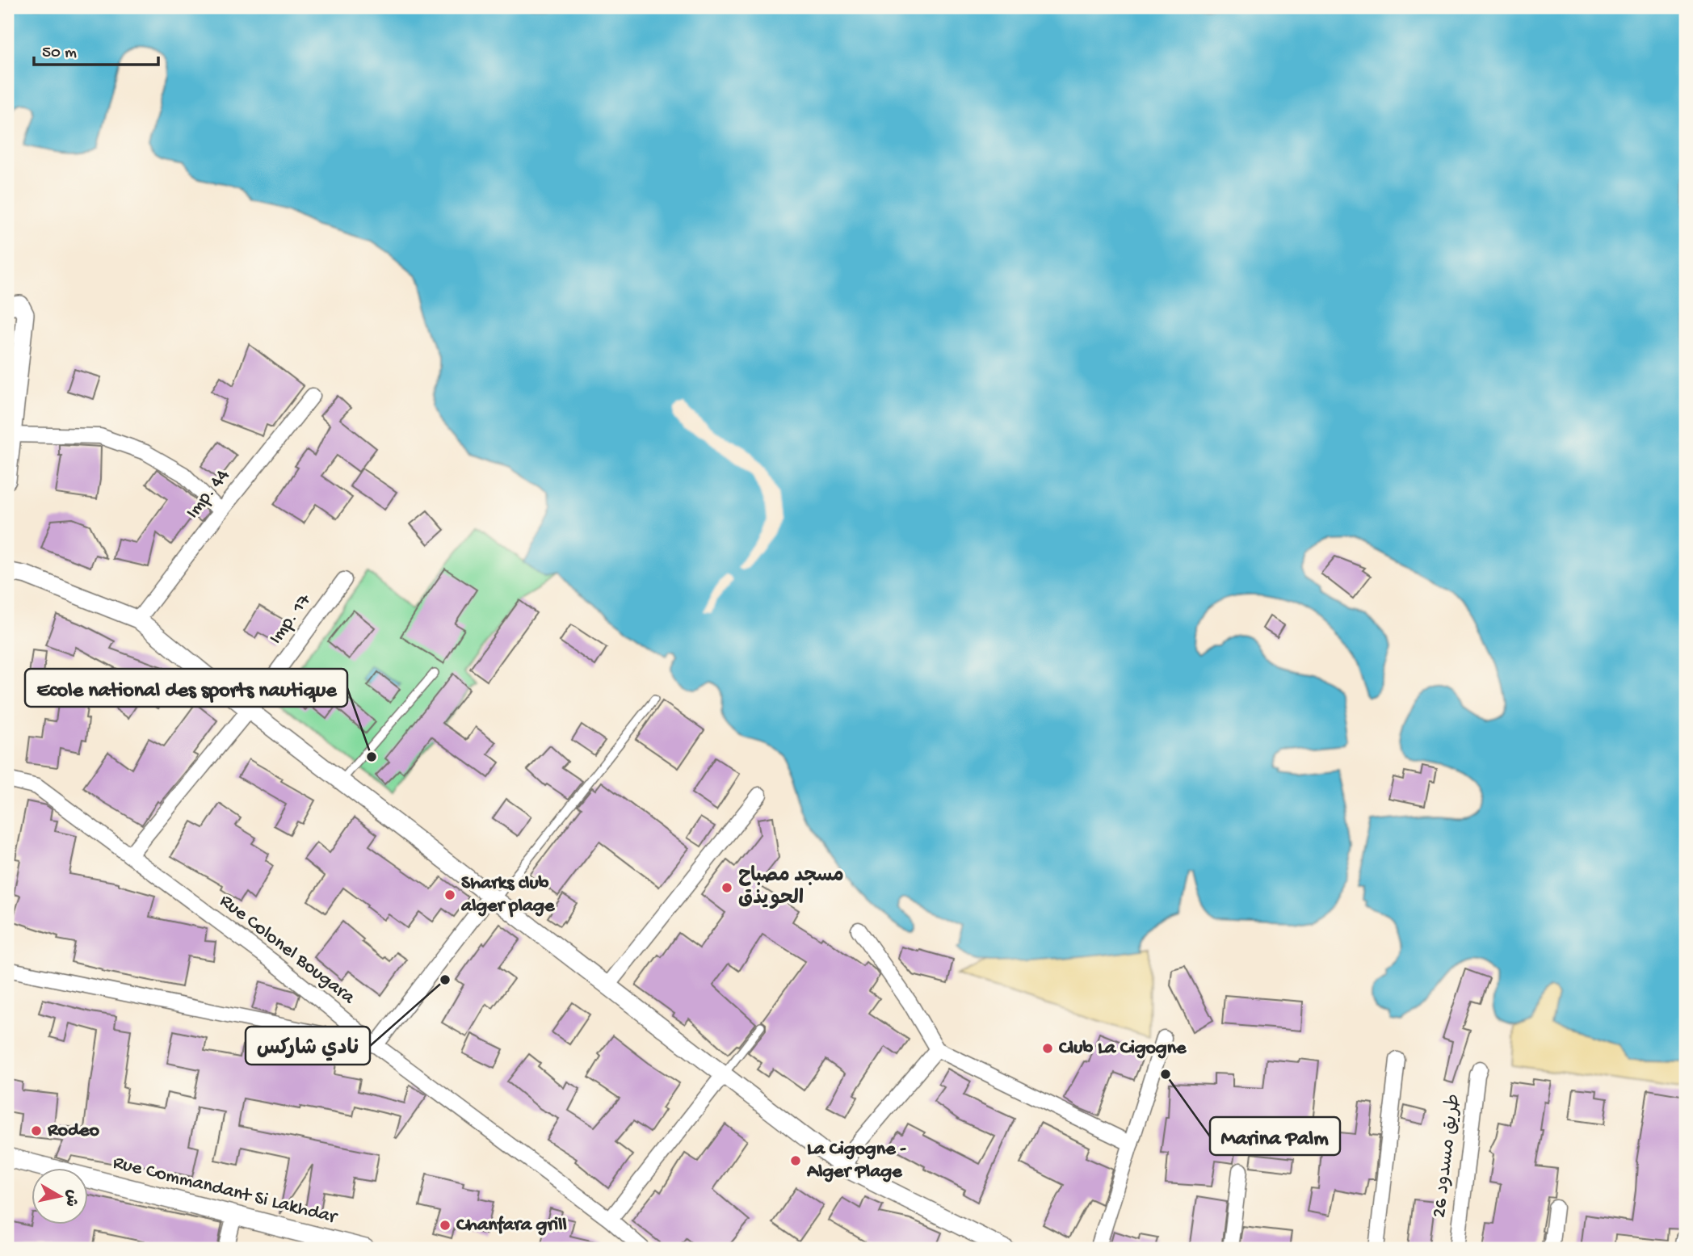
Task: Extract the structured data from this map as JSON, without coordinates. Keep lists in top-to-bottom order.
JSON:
{
  "streets": {
    "main road": ["Rue Commandant Si Lakhdar"],
    "street": [
      "Imp. 44",
      "Imp. 17",
      "Rue Colonel Bougara",
      "طريق مسدود 26"
    ]
  },
  "crossings": [
    ["Imp. 17", "Rue Colonel Bougara"]
  ],
  "places": [
    "Ecole national des sports nautique",
    "مسجد مصباح الحويذق",
    "Sharks club alger plage",
    "نادي شاركس",
    "Club La Cigogne",
    "Marina Palm",
    "Rodeo",
    "La Cigogne - Alger Plage",
    "Chanfara grill"
  ],
  "scale_bar": "50 m",
  "north": "right"
}
